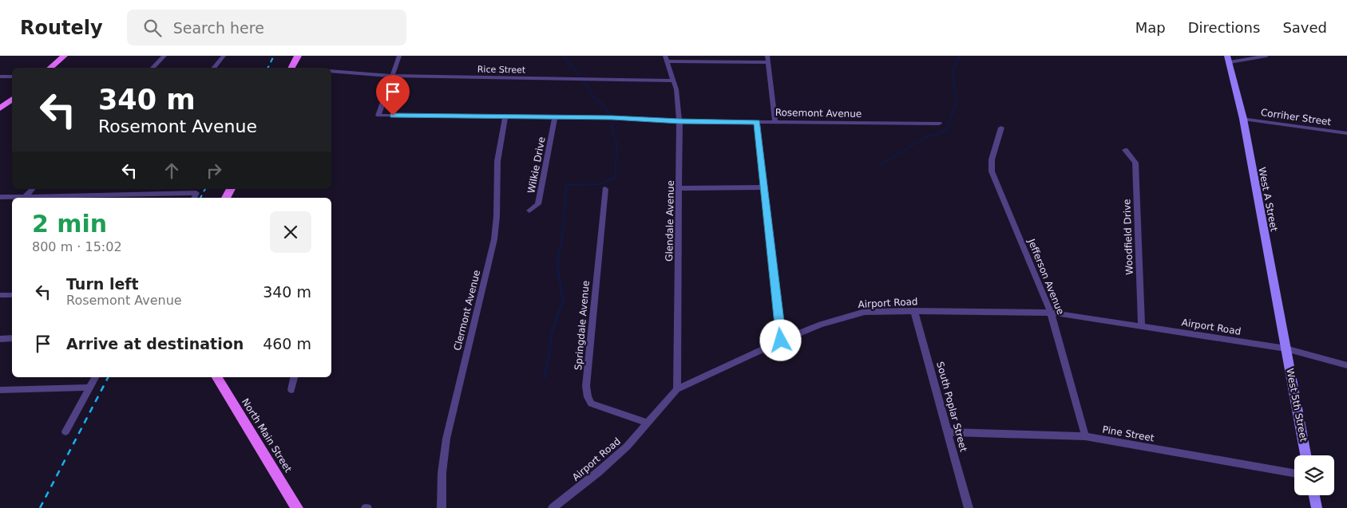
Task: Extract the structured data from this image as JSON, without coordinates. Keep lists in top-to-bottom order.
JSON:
{
  "streets": {
    "main road": ["North Main Street"],
    "street": [
      "Rice Street",
      "Rosemont Avenue",
      "Corriher Street",
      "Wilkie Drive",
      "West A Street",
      "Glendale Avenue",
      "Woodfield Drive",
      "Jefferson Avenue",
      "Airport Road",
      "Clermont Avenue",
      "Springdale Avenue",
      "West 5th Street",
      "South Poplar Street",
      "Pine Street"
    ]
  },
  "crossings": [
    ["Rice Street", "Rosemont Avenue"],
    ["Rice Street", "Glendale Avenue"],
    ["Rosemont Avenue", "Wilkie Drive"],
    ["Rosemont Avenue", "Glendale Avenue"],
    ["Rosemont Avenue", "Clermont Avenue"],
    ["Corriher Street", "West A Street"],
    ["West A Street", "Airport Road"],
    ["West A Street", "West 5th Street"],
    ["Glendale Avenue", "Airport Road"],
    ["Woodfield Drive", "Airport Road"],
    ["Jefferson Avenue", "Airport Road"],
    ["Jefferson Avenue", "Pine Street"],
    ["Airport Road", "Springdale Avenue"],
    ["Airport Road", "West 5th Street"],
    ["Airport Road", "South Poplar Street"],
    ["South Poplar Street", "Pine Street"]
  ],
  "page": {
    "header": "Routely",
    "search": "Search here",
    "nav": ["Map", "Directions", "Saved"],
    "turn": ["340 m", "Rosemont Avenue"],
    "heading": ["2 min", "800 m · 15:02"],
    "list": [
      {
        "name": "Turn left",
        "note": "Rosemont Avenue",
        "value": "340 m"
      },
      {
        "name": "Arrive at destination",
        "value": "460 m"
      }
    ]
  }
}
